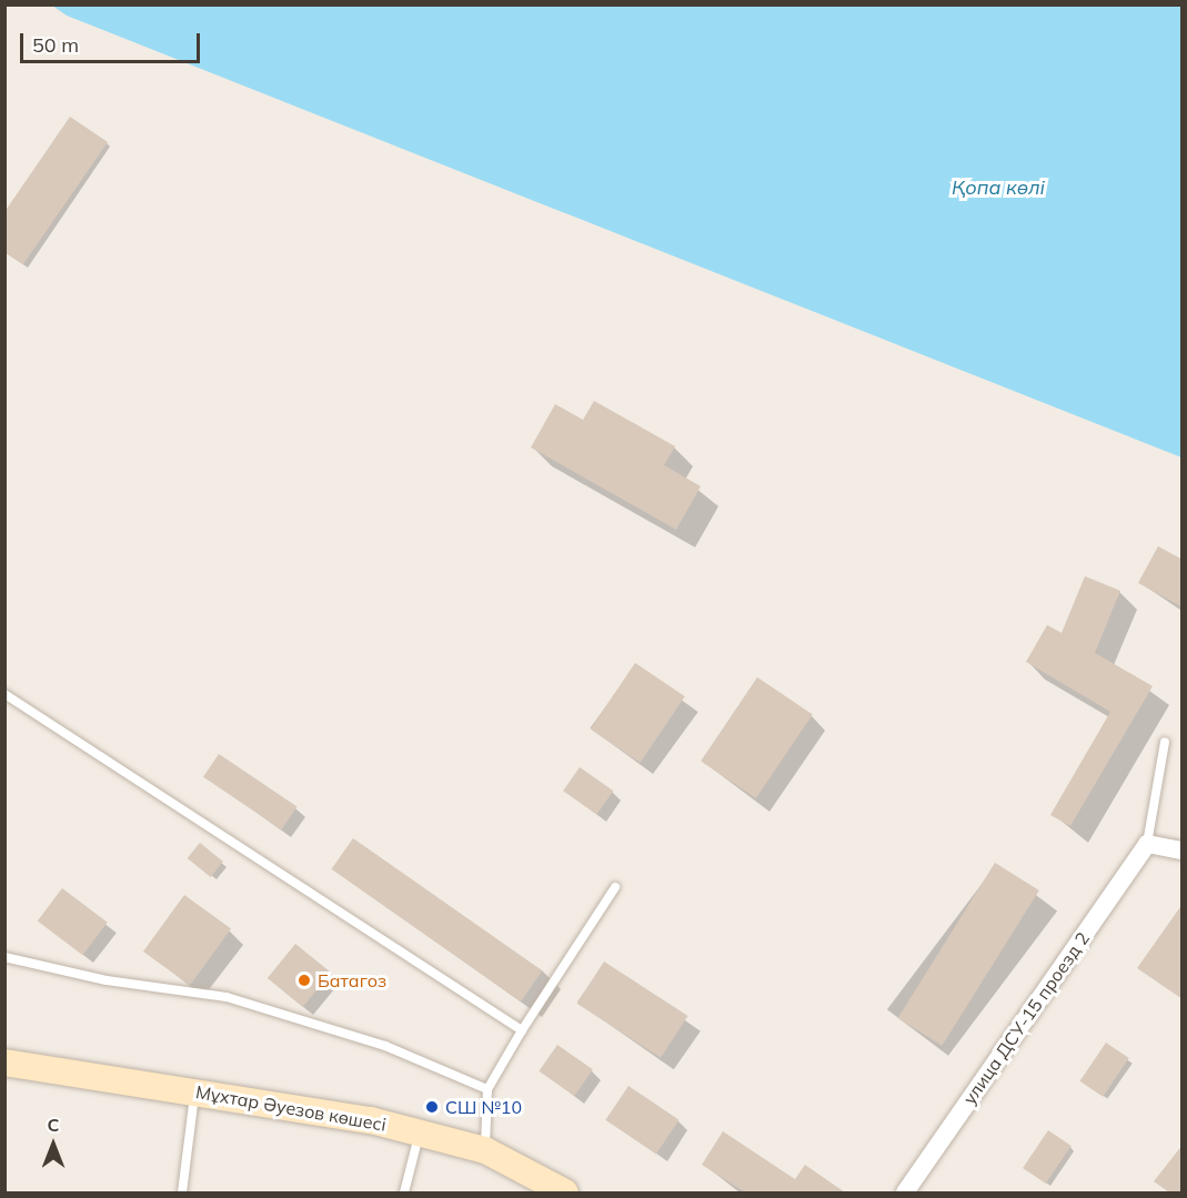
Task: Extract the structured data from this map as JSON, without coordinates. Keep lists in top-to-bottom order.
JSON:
{
  "streets": {
    "main road": ["Мұхтар Әуезов көшесі"],
    "street": ["улица ДСУ-15 проезд 2"]
  },
  "water": ["Қопа көлі"],
  "places": ["Батагоз", "СШ №10"],
  "scale_bar": "50 m",
  "north": "top"
}
